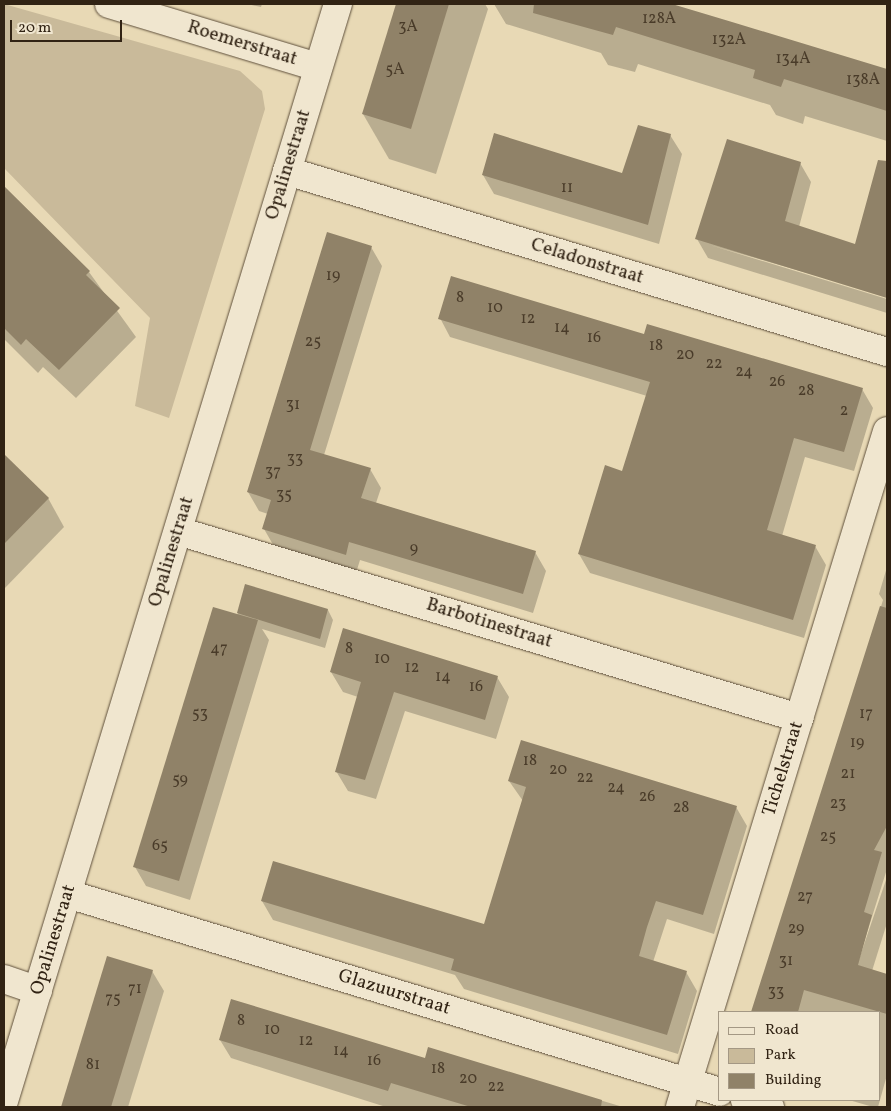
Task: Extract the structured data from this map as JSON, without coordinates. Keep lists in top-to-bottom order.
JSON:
{
  "streets": {
    "street": [
      "Roemerstraat",
      "Opalinestraat",
      "Celadonstraat",
      "Barbotinestraat",
      "Tichelstraat",
      "Glazuurstraat"
    ]
  },
  "crossings": [
    ["Roemerstraat", "Opalinestraat"],
    ["Opalinestraat", "Celadonstraat"],
    ["Opalinestraat", "Barbotinestraat"],
    ["Opalinestraat", "Glazuurstraat"],
    ["Barbotinestraat", "Tichelstraat"],
    ["Tichelstraat", "Glazuurstraat"]
  ],
  "house_numbers": [
    "128A",
    "3A",
    "132A",
    "134A",
    "5A",
    "138A",
    "11",
    "19",
    "8",
    "10",
    "12",
    "14",
    "16",
    "25",
    "18",
    "20",
    "22",
    "24",
    "26",
    "28",
    "31",
    "2",
    "33",
    "37",
    "35",
    "9",
    "47",
    "8",
    "10",
    "12",
    "14",
    "16",
    "53",
    "17",
    "19",
    "18",
    "20",
    "21",
    "22",
    "59",
    "24",
    "26",
    "23",
    "28",
    "25",
    "65",
    "27",
    "29",
    "31",
    "71",
    "33",
    "75",
    "8",
    "10",
    "12",
    "14",
    "16",
    "81",
    "18",
    "20",
    "22"
  ],
  "legend": ["Road", "Park", "Building"],
  "scale_bar": "20 m"
}
